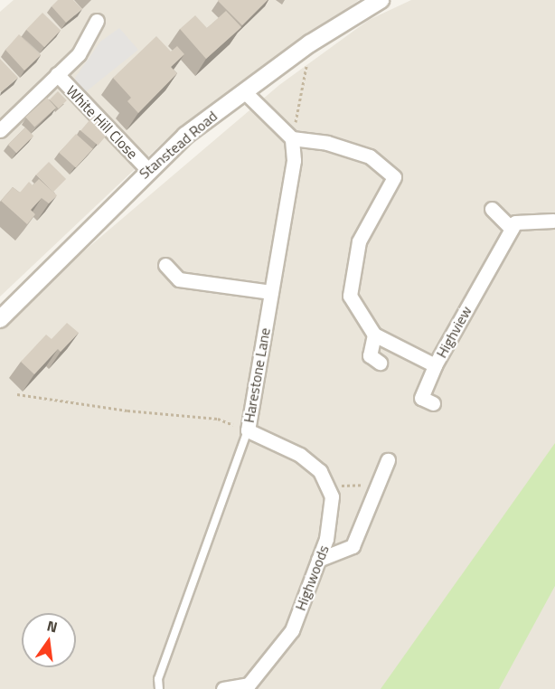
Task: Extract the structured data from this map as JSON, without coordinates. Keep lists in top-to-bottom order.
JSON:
{
  "streets": {
    "street": [
      "White Hill Close",
      "Stanstead Road",
      "Highview",
      "Harestone Lane",
      "Highwoods"
    ]
  },
  "crossings": [
    ["White Hill Close", "Stanstead Road"],
    ["Harestone Lane", "Highwoods"]
  ],
  "north": "top"
}
